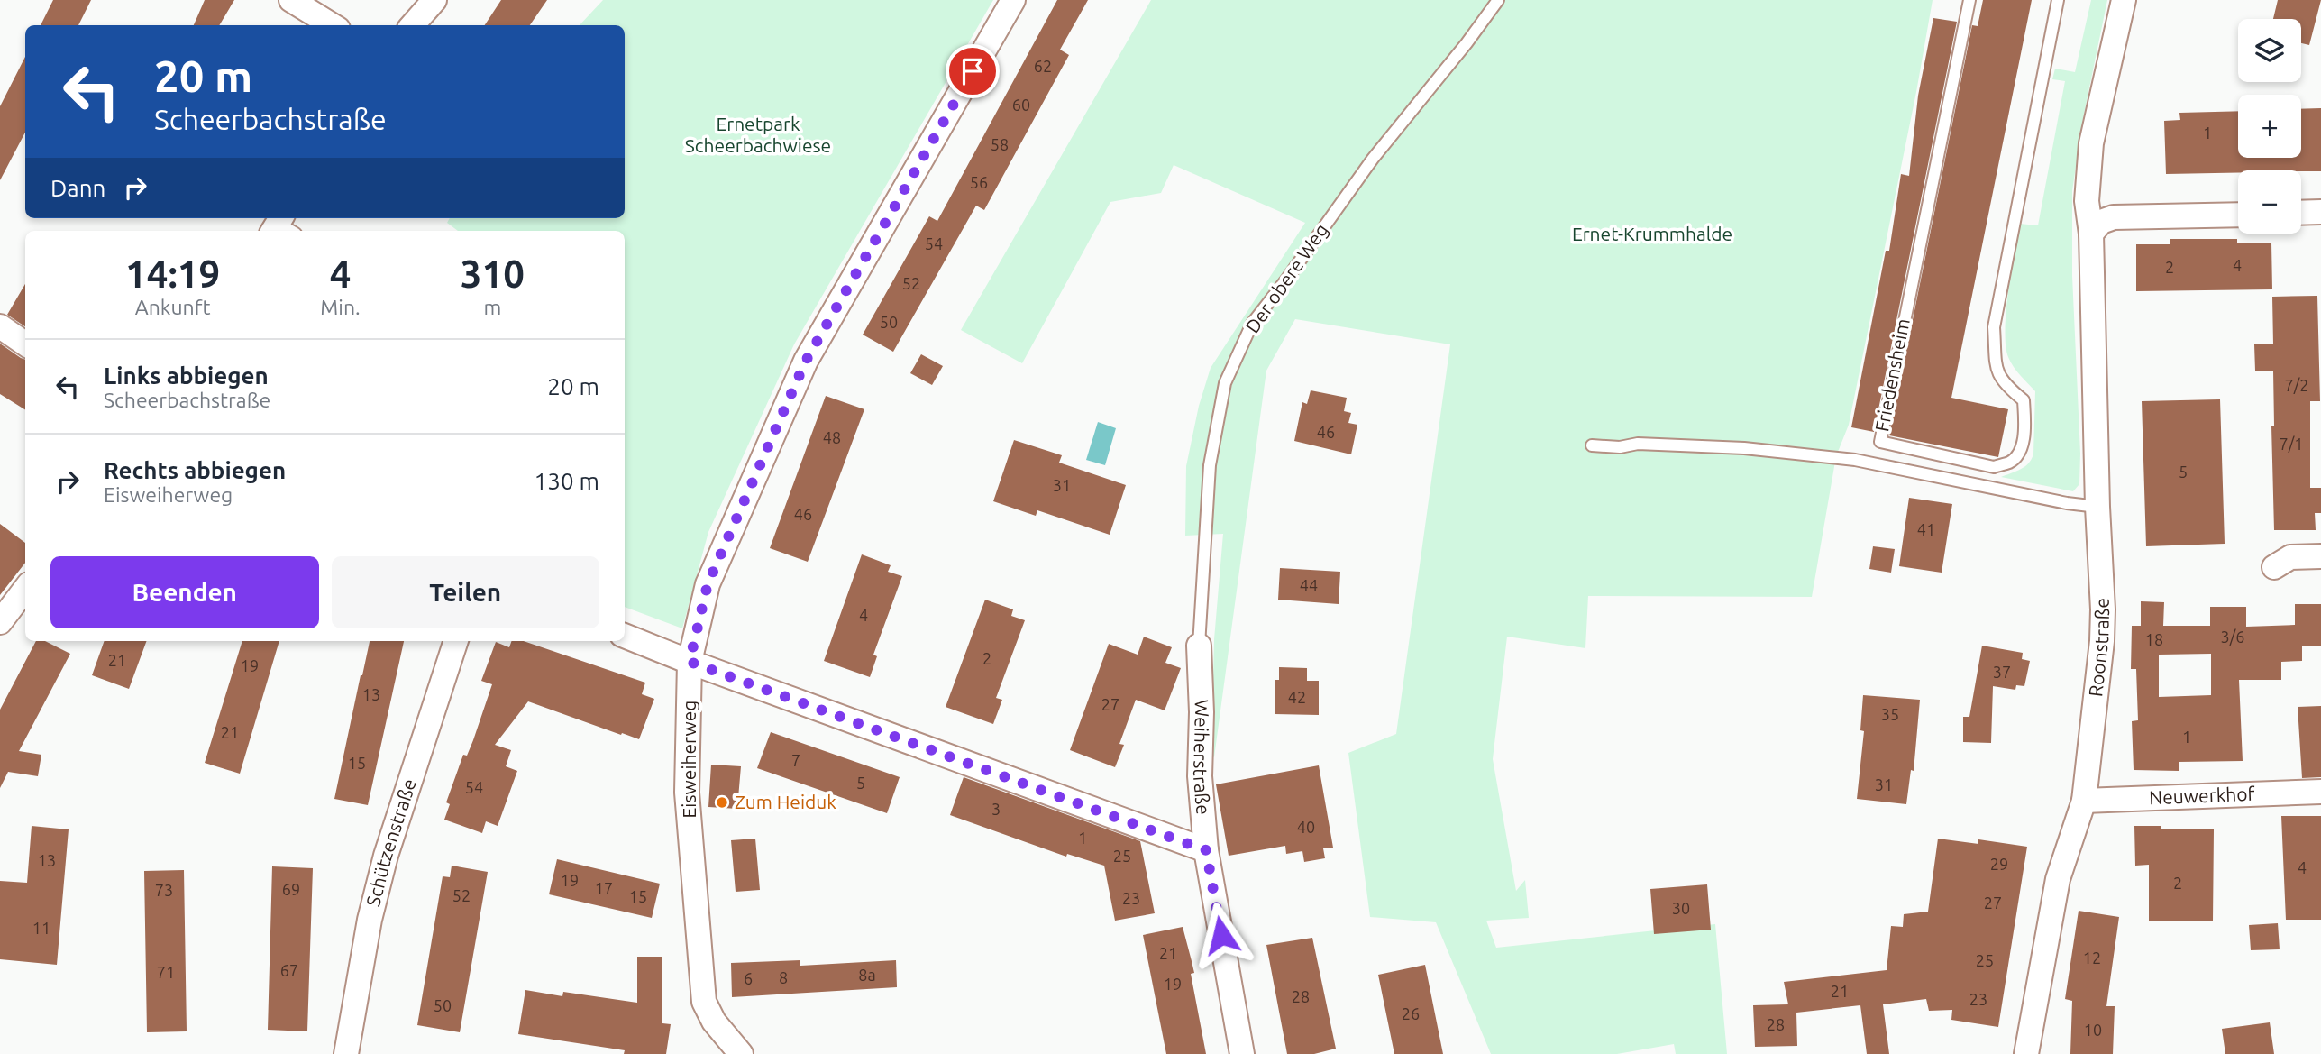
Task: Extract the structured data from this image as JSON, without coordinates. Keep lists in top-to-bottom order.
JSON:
{
  "streets": {
    "street": [
      "Roonstraße",
      "Weiherstraße",
      "Eisweiherweg",
      "Neuwerkhof",
      "Schützenstraße"
    ],
    "lane": ["Der obere Weg", "Friedensheim"]
  },
  "crossings": [
    ["Der obere Weg", "Weiherstraße"],
    ["Roonstraße", "Neuwerkhof"]
  ],
  "parks": ["Ernetpark Scheerbachwiese", "Ernet-Krummhalde"],
  "places": ["Zum Heiduk"],
  "house_numbers": [
    "62",
    "60",
    "1",
    "58",
    "56",
    "54",
    "4",
    "2",
    "52",
    "50",
    "7/2",
    "46",
    "48",
    "7/1",
    "5",
    "31",
    "46",
    "41",
    "44",
    "4",
    "3/6",
    "18",
    "2",
    "21",
    "19",
    "37",
    "13",
    "42",
    "27",
    "35",
    "21",
    "1",
    "7",
    "15",
    "5",
    "31",
    "54",
    "3",
    "40",
    "1",
    "25",
    "13",
    "29",
    "4",
    "19",
    "2",
    "17",
    "69",
    "73",
    "52",
    "15",
    "23",
    "27",
    "30",
    "11",
    "21",
    "12",
    "25",
    "67",
    "71",
    "8a",
    "8",
    "6",
    "19",
    "21",
    "28",
    "23",
    "50",
    "26",
    "28",
    "10"
  ],
  "page": {
    "map_buttons": ["+", "−"],
    "turn": ["20 m", "Scheerbachstraße"],
    "then": "Dann",
    "eta": [
      "14:19",
      "Ankunft",
      "4",
      "Min.",
      "310",
      "m"
    ],
    "list": [
      {
        "name": "Links abbiegen",
        "note": "Scheerbachstraße",
        "value": "20 m"
      },
      {
        "name": "Rechts abbiegen",
        "note": "Eisweiherweg",
        "value": "130 m"
      }
    ],
    "buttons": ["Beenden", "Teilen"]
  }
}
